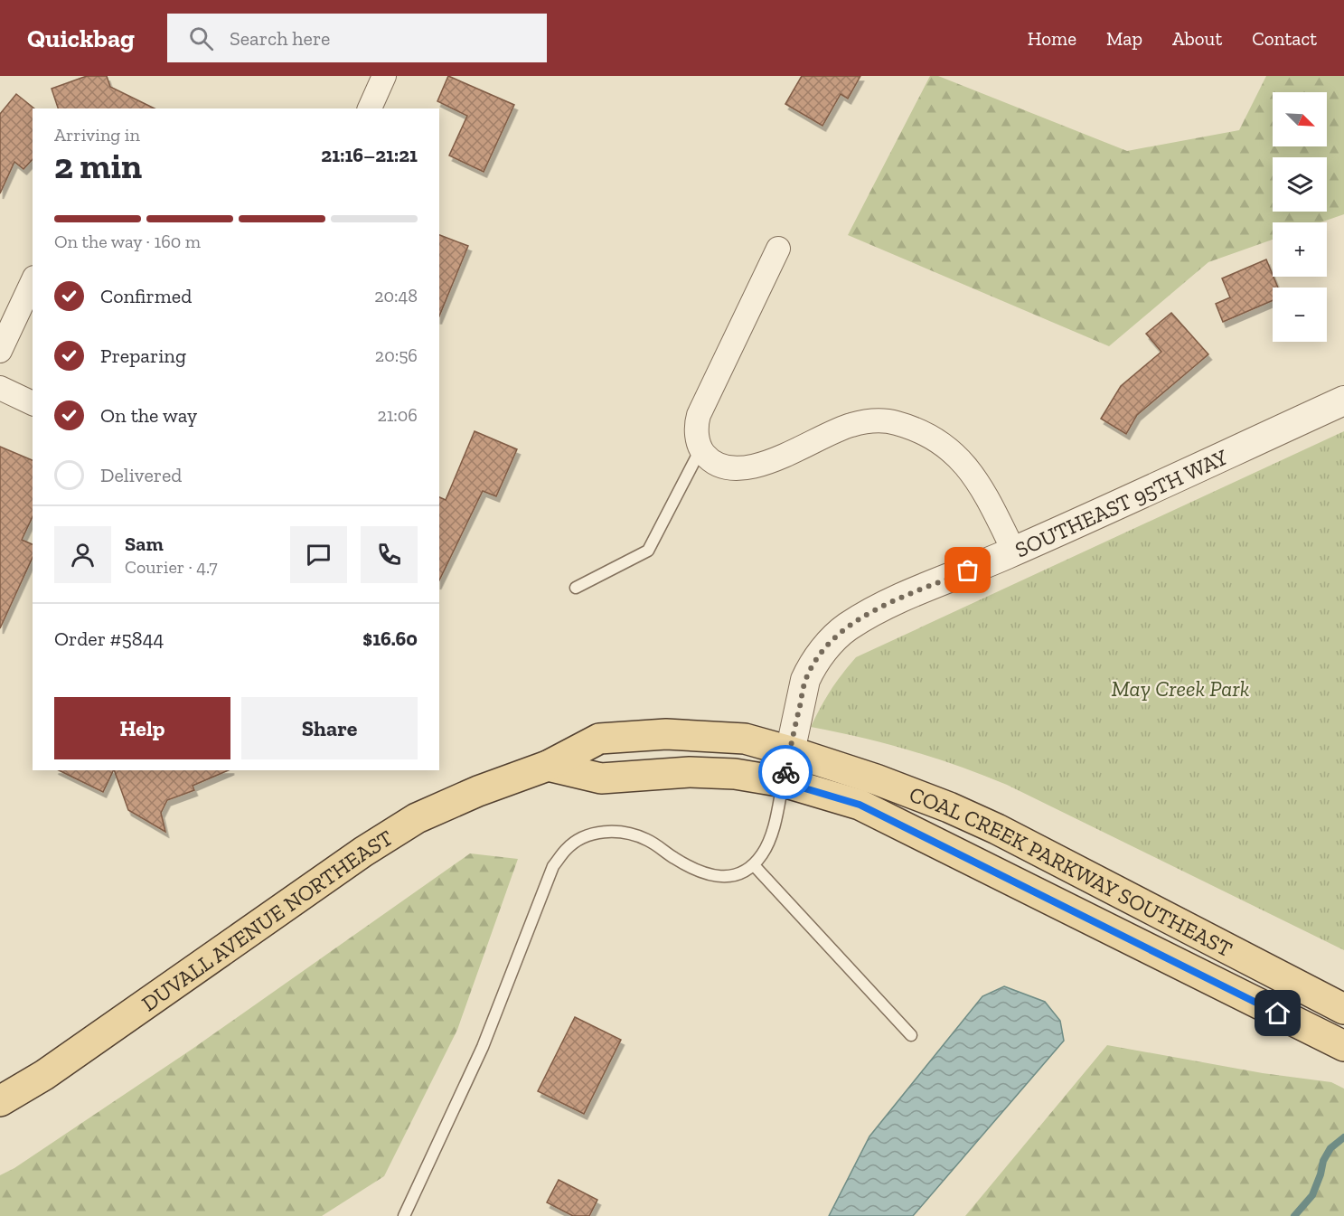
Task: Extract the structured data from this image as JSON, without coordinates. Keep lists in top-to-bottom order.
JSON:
{
  "streets": {
    "main road": ["COAL CREEK PARKWAY SOUTHEAST", "DUVALL AVENUE NORTHEAST"],
    "street": ["SOUTHEAST 95TH WAY"]
  },
  "crossings": [
    ["SOUTHEAST 95TH WAY", "COAL CREEK PARKWAY SOUTHEAST"],
    ["SOUTHEAST 95TH WAY", "DUVALL AVENUE NORTHEAST"],
    ["COAL CREEK PARKWAY SOUTHEAST", "DUVALL AVENUE NORTHEAST"]
  ],
  "parks": ["May Creek Park"],
  "north": "bottom right",
  "page": {
    "header": "Quickbag",
    "search": "Search here",
    "nav": [
      "Home",
      "Map",
      "About",
      "Contact"
    ],
    "map_buttons": ["+", "−"],
    "heading": ["2 min", "Arriving in", "21:16–21:21"],
    "panel": [
      "Sam",
      "Courier · 4.7",
      "Order #5844",
      "$16.60"
    ],
    "bar": "On the way · 160 m",
    "list": [
      ["Confirmed", "20:48"],
      ["Preparing", "20:56"],
      ["On the way", "21:06"],
      "Delivered"
    ],
    "buttons": ["Help", "Share"]
  }
}
